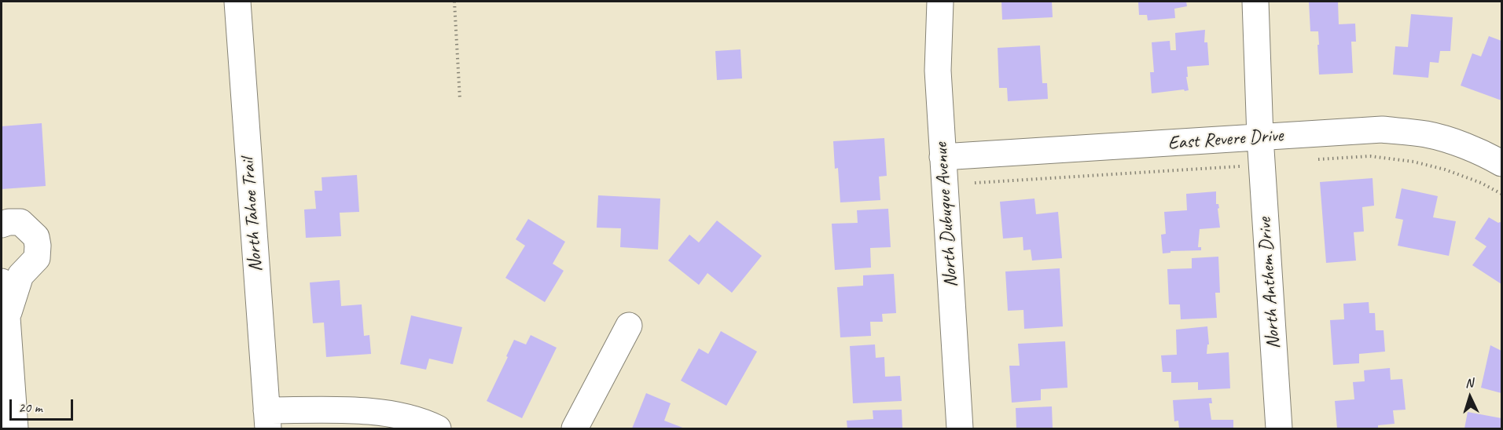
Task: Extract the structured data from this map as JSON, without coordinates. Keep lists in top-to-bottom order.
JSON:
{
  "streets": {
    "street": [
      "East Revere Drive",
      "North Tahoe Trail",
      "North Dubuque Avenue",
      "North Anthem Drive"
    ]
  },
  "crossings": [
    ["East Revere Drive", "North Dubuque Avenue"],
    ["East Revere Drive", "North Anthem Drive"]
  ],
  "scale_bar": "20 m",
  "north": "top"
}
